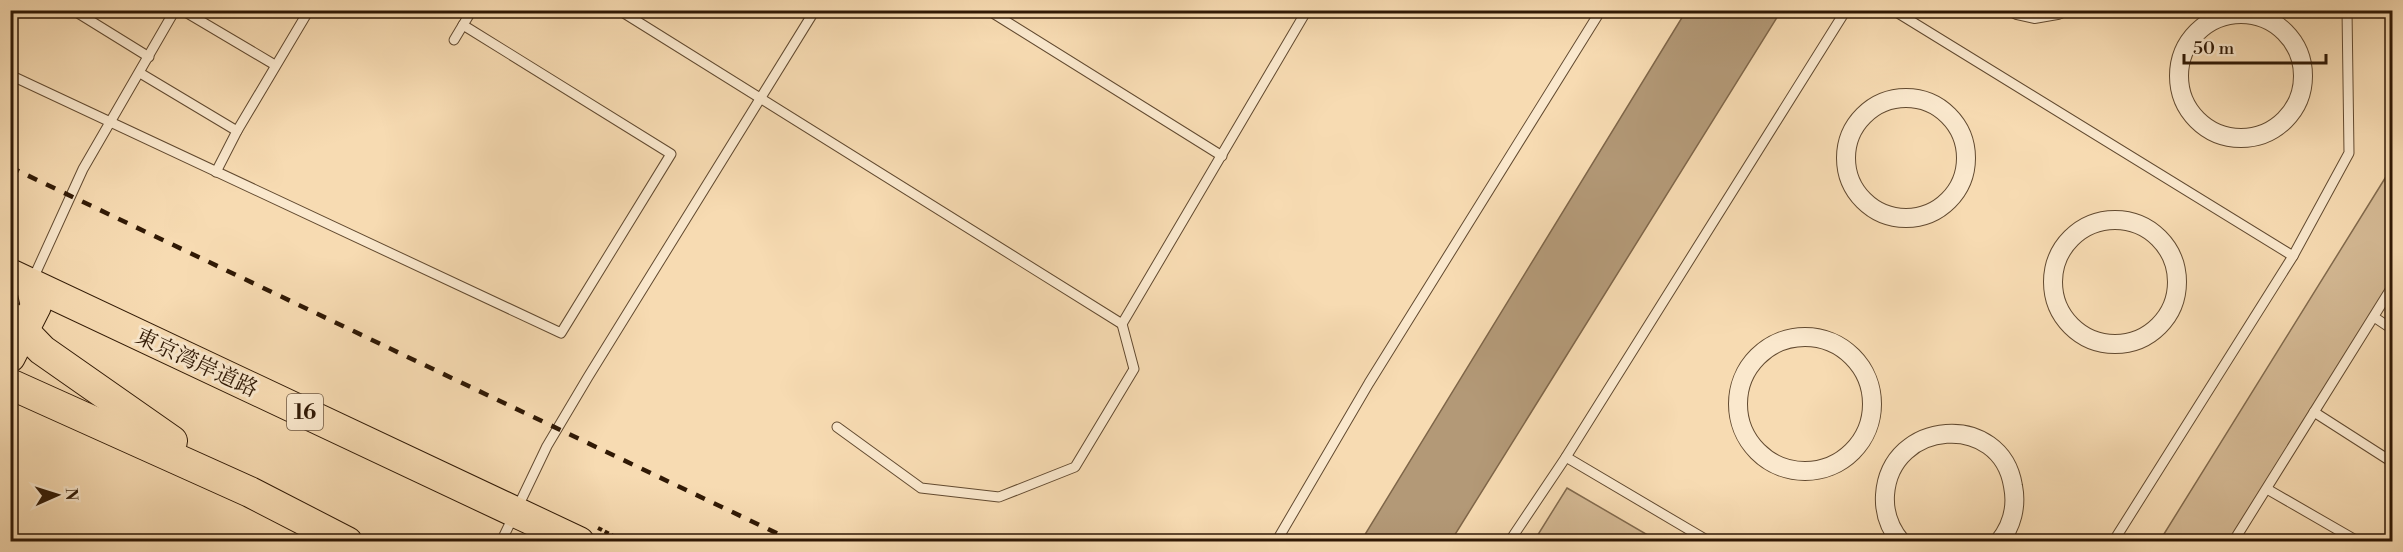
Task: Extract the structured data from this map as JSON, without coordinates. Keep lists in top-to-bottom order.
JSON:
{
  "streets": {
    "highway": ["東京湾岸道路", "16"]
  },
  "scale_bar": "50 m",
  "north": "right"
}
